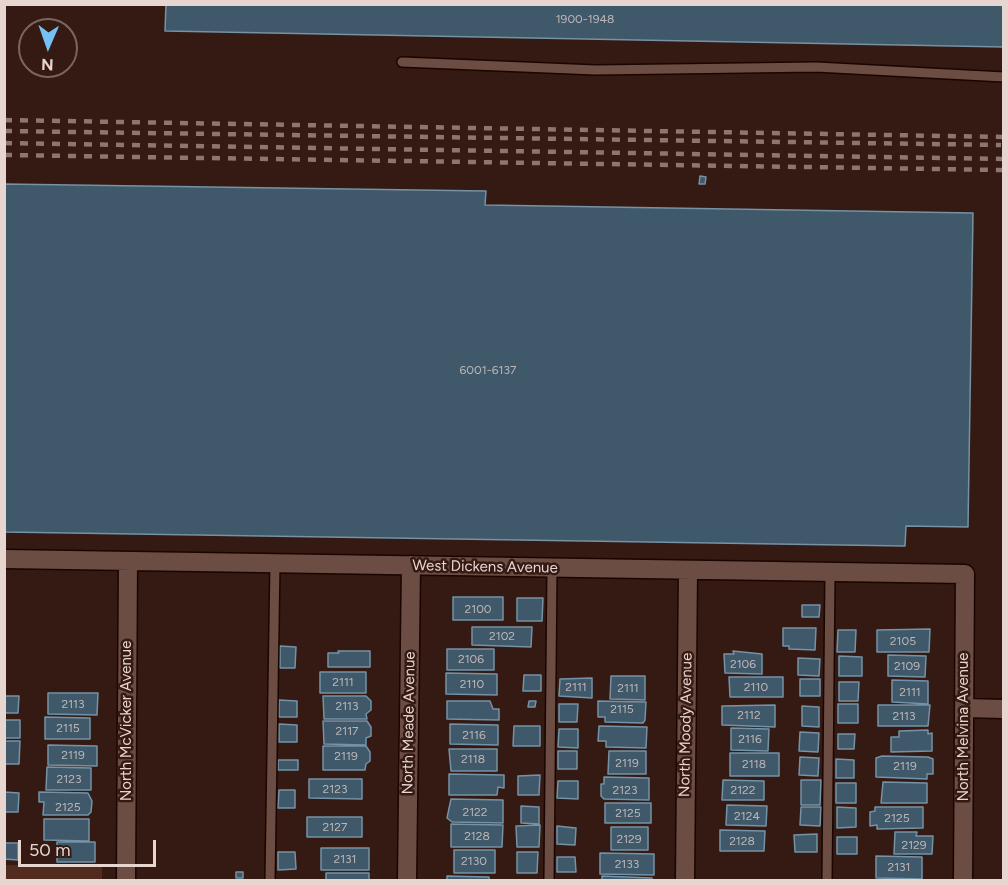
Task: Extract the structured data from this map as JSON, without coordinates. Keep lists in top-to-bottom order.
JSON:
{
  "streets": {
    "street": [
      "West Dickens Avenue",
      "North McVicker Avenue",
      "North Meade Avenue",
      "North Moody Avenue",
      "North Melvina Avenue"
    ]
  },
  "crossings": [
    ["West Dickens Avenue", "North McVicker Avenue"],
    ["West Dickens Avenue", "North Meade Avenue"],
    ["West Dickens Avenue", "North Moody Avenue"],
    ["West Dickens Avenue", "North Melvina Avenue"]
  ],
  "house_numbers": [
    "1900-1948",
    "6001-6137",
    "2100",
    "2102",
    "2105",
    "2106",
    "2106",
    "2109",
    "2111",
    "2110",
    "2111",
    "2110",
    "2111",
    "2111",
    "2113",
    "2113",
    "2115",
    "2112",
    "2113",
    "2115",
    "2117",
    "2116",
    "2116",
    "2119",
    "2119",
    "2118",
    "2119",
    "2118",
    "2119",
    "2123",
    "2123",
    "2123",
    "2122",
    "2125",
    "2122",
    "2125",
    "2124",
    "2125",
    "2127",
    "2128",
    "2129",
    "2128",
    "2129",
    "2131",
    "2130",
    "2133",
    "2131"
  ],
  "scale_bar": "50 m",
  "north": "bottom"
}
